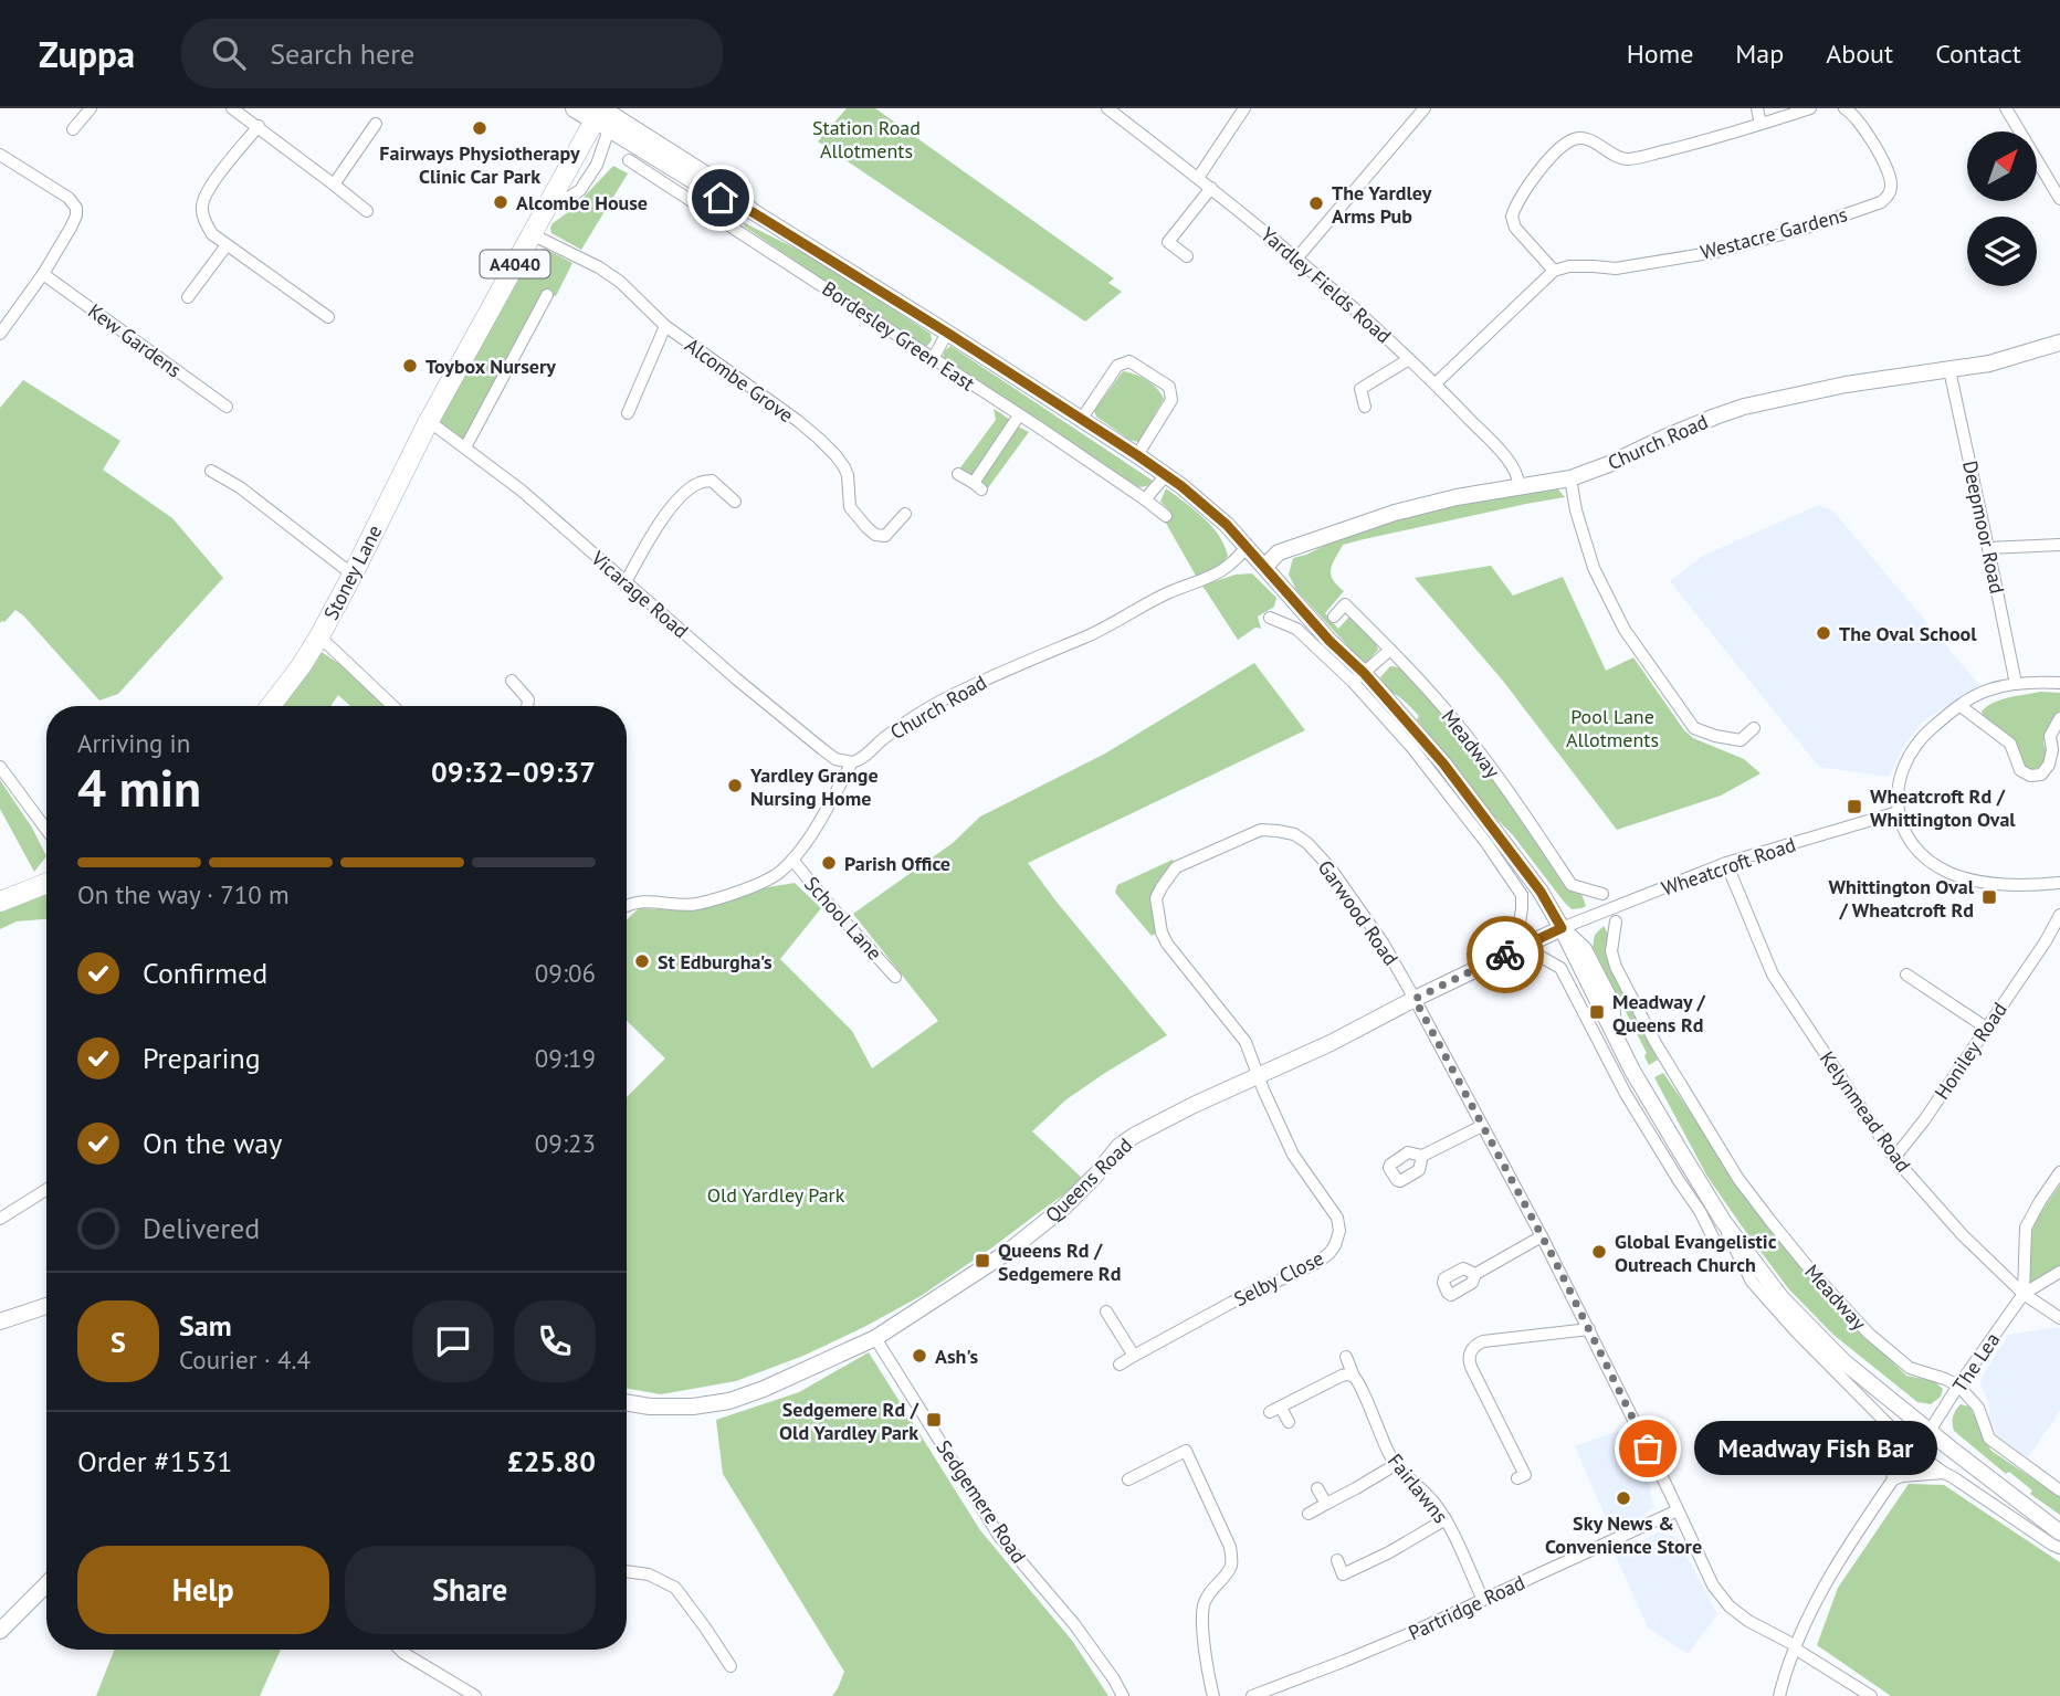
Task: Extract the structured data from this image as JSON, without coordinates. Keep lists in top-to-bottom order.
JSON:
{
  "streets": {
    "main road": ["A4040", "Bordesley Green East", "Stoney Lane"],
    "street": [
      "Westacre Gardens",
      "Yardley Fields Road",
      "Kew Gardens",
      "Alcombe Grove",
      "Church Road",
      "Deepmoor Road",
      "Vicarage Road",
      "Meadway",
      "Wheatcroft Road",
      "Garwood Road",
      "School Lane",
      "Honiley Road",
      "Kelynmead Road",
      "Queens Road",
      "Selby Close",
      "The Lea",
      "Fairlawns",
      "Sedgemere Road",
      "Partridge Road"
    ]
  },
  "crossings": [
    ["A4040", "Bordesley Green East"],
    ["A4040", "Alcombe Grove"],
    ["A4040", "Stoney Lane"],
    ["A4040", "Vicarage Road"],
    ["Yardley Fields Road", "Church Road"],
    ["Bordesley Green East", "Church Road"],
    ["Bordesley Green East", "Meadway"],
    ["Church Road", "Deepmoor Road"],
    ["Church Road", "Vicarage Road"],
    ["Church Road", "Meadway"],
    ["Church Road", "School Lane"],
    ["Stoney Lane", "Vicarage Road"],
    ["Meadway", "Wheatcroft Road"],
    ["Meadway", "Queens Road"],
    ["Meadway", "The Lea"],
    ["Wheatcroft Road", "Kelynmead Road"],
    ["Wheatcroft Road", "Queens Road"],
    ["Garwood Road", "Queens Road"],
    ["Garwood Road", "Selby Close"],
    ["Garwood Road", "Partridge Road"],
    ["Honiley Road", "Kelynmead Road"],
    ["Kelynmead Road", "The Lea"],
    ["Queens Road", "Selby Close"],
    ["Queens Road", "Sedgemere Road"],
    ["Fairlawns", "Partridge Road"]
  ],
  "parks": ["Station Road Allotments", "Pool Lane Allotments", "Old Yardley Park"],
  "places": {
    "other": [
      "Fairways Physiotherapy Clinic Car Park",
      "Alcombe House",
      "The Yardley Arms Pub",
      "Toybox Nursery",
      "The Oval School",
      "Yardley Grange Nursing Home",
      "Parish Office",
      "St Edburgha's",
      "Global Evangelistic Outreach Church",
      "Ash's",
      "Meadway Fish Bar",
      "Sky News & Convenience Store"
    ],
    "transit": [
      "Wheatcroft Rd / Whittington Oval",
      "Whittington Oval / Wheatcroft Rd",
      "Meadway / Queens Rd",
      "Queens Rd / Sedgemere Rd",
      "Sedgemere Rd / Old Yardley Park"
    ]
  },
  "north": "top right",
  "page": {
    "header": "Zuppa",
    "search": "Search here",
    "nav": [
      "Home",
      "Map",
      "About",
      "Contact"
    ],
    "heading": ["4 min", "Arriving in", "09:32–09:37"],
    "panel": [
      "Sam",
      "Courier · 4.4",
      "Order #1531",
      "£25.80"
    ],
    "bar": "On the way · 710 m",
    "list": [
      ["Confirmed", "09:06"],
      ["Preparing", "09:19"],
      ["On the way", "09:23"],
      "Delivered"
    ],
    "round": "S",
    "bubble": "Meadway Fish Bar",
    "buttons": ["Help", "Share"]
  }
}
